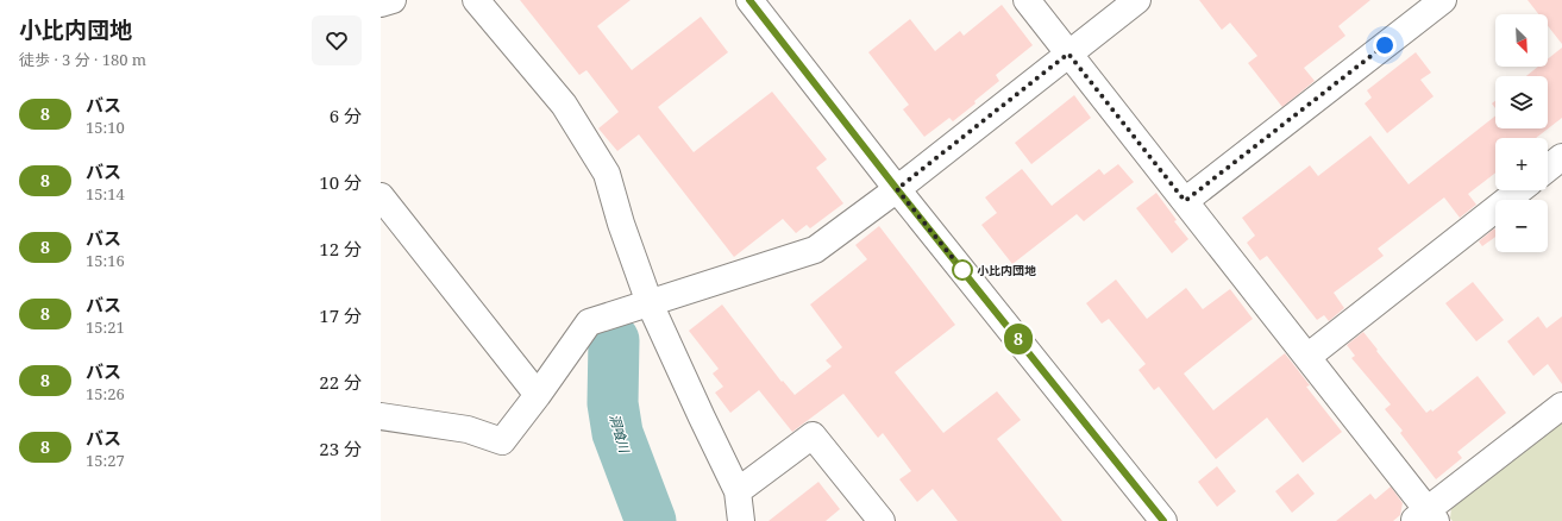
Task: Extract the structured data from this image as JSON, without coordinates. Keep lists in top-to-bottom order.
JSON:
{
  "water": ["洞喰川"],
  "places": ["小比内団地"],
  "lines": ["bus line 8"],
  "north": "bottom right",
  "page": {
    "heading": ["小比内団地", "徒歩 · 3 分 · 180 m"],
    "on_map": "8",
    "map_buttons": ["+", "−"],
    "list": [
      {
        "mark": "8",
        "name": "バス",
        "note": "15:10",
        "value": "6 分"
      },
      {
        "mark": "8",
        "name": "バス",
        "note": "15:14",
        "value": "10 分"
      },
      {
        "mark": "8",
        "name": "バス",
        "note": "15:16",
        "value": "12 分"
      },
      {
        "mark": "8",
        "name": "バス",
        "note": "15:21",
        "value": "17 分"
      },
      {
        "mark": "8",
        "name": "バス",
        "note": "15:26",
        "value": "22 分"
      },
      {
        "mark": "8",
        "name": "バス",
        "note": "15:27",
        "value": "23 分"
      }
    ]
  }
}
